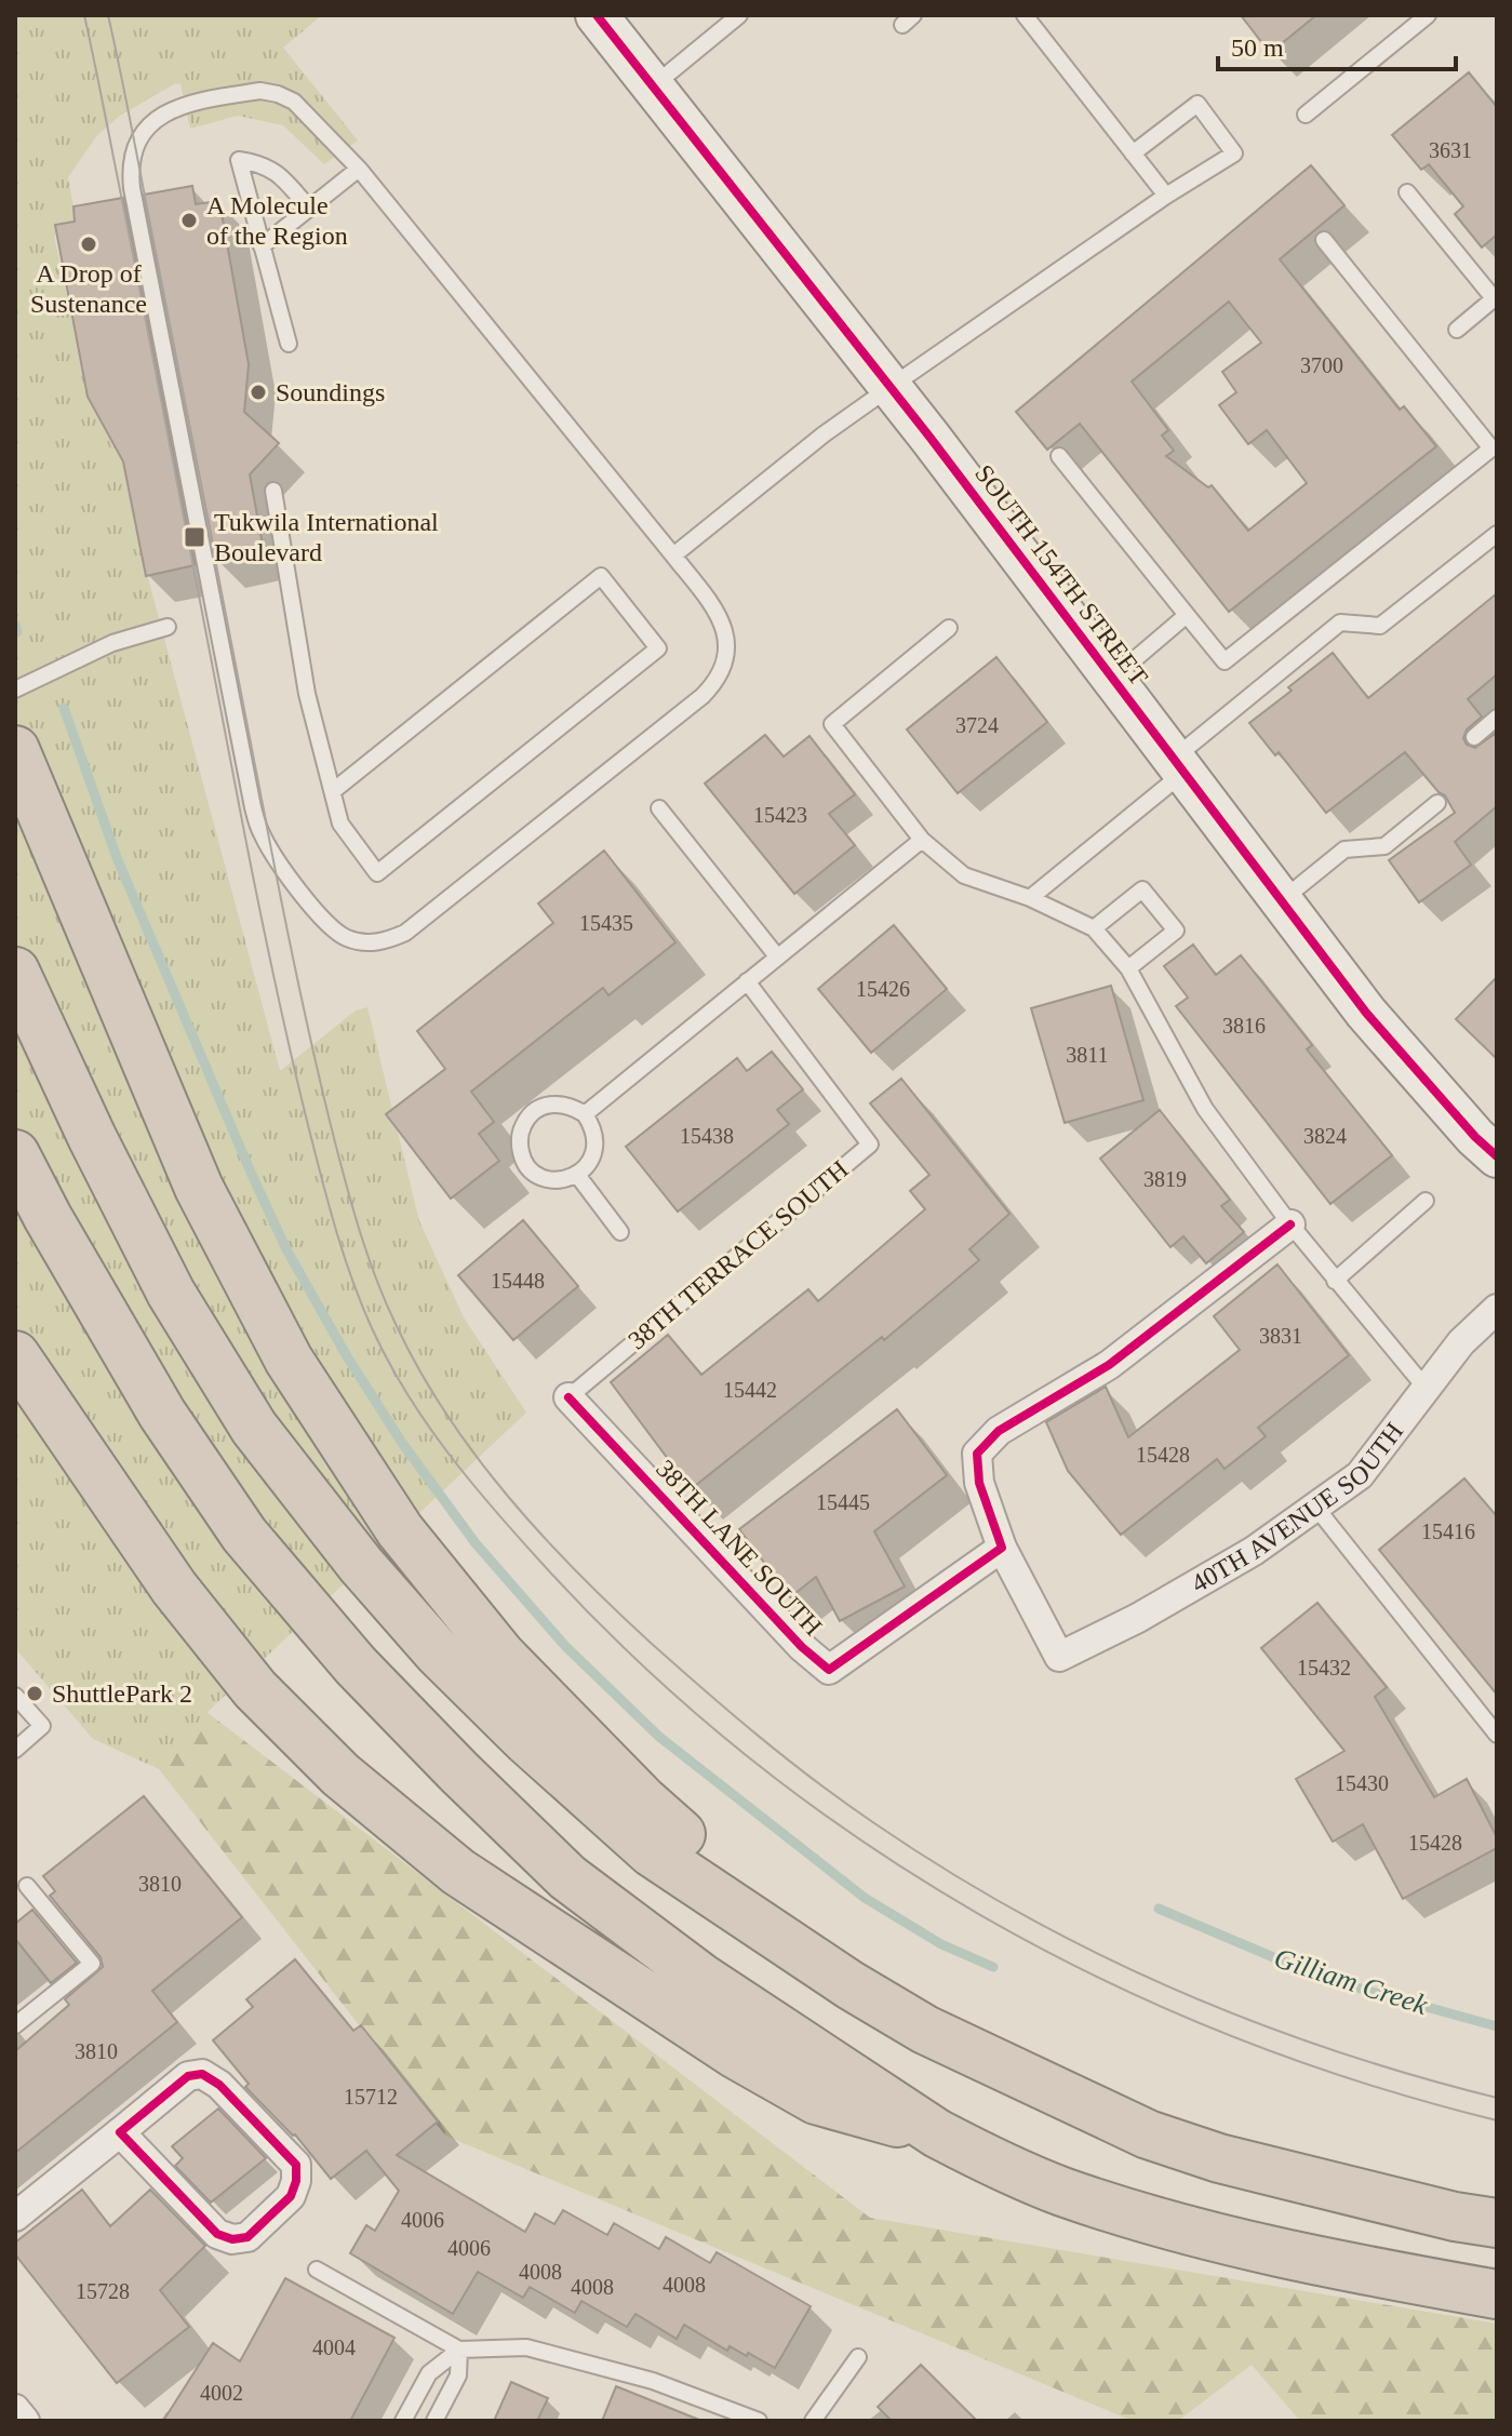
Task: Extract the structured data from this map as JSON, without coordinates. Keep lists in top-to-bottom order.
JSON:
{
  "streets": {
    "street": ["SOUTH 154TH STREET", "40TH AVENUE SOUTH", "38TH LANE SOUTH"],
    "lane": ["38TH TERRACE SOUTH"]
  },
  "crossings": [
    ["38TH TERRACE SOUTH", "38TH LANE SOUTH"],
    ["40TH AVENUE SOUTH", "38TH LANE SOUTH"]
  ],
  "water": ["Gilliam Creek"],
  "places": {
    "other": [
      "A Molecule of the Region",
      "A Drop of Sustenance",
      "Soundings",
      "ShuttlePark 2"
    ],
    "transit": ["Tukwila International Boulevard"]
  },
  "house_numbers": [
    "3631",
    "3700",
    "3724",
    "15423",
    "15435",
    "15426",
    "3816",
    "3811",
    "15438",
    "3824",
    "3819",
    "15448",
    "3831",
    "15442",
    "15428",
    "15445",
    "15416",
    "15432",
    "15430",
    "15428",
    "3810",
    "3810",
    "15712",
    "4006",
    "4006",
    "4008",
    "4008",
    "4008",
    "15728",
    "4004",
    "4002"
  ],
  "scale_bar": "50 m"
}
